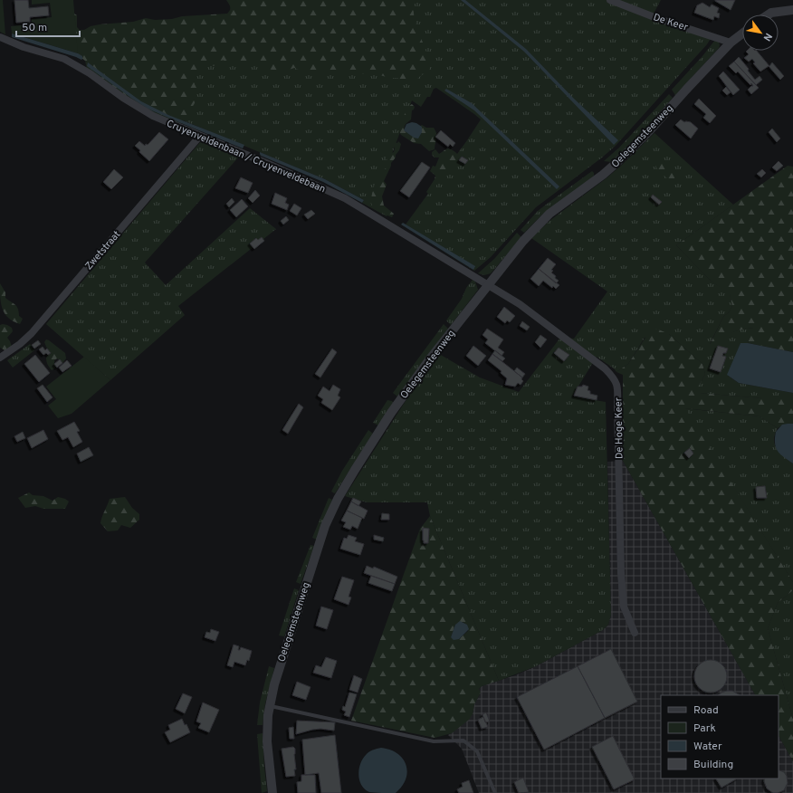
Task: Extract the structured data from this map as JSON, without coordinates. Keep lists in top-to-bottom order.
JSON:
{
  "streets": {
    "street": [
      "De Keer",
      "Oelegemsteenweg",
      "Cruyenveldenbaan / Cruyenveldebaan",
      "Zwetstraat",
      "De Hoge Keer"
    ]
  },
  "crossings": [
    ["De Keer", "Oelegemsteenweg"],
    ["Oelegemsteenweg", "Cruyenveldenbaan / Cruyenveldebaan"],
    ["Oelegemsteenweg", "De Hoge Keer"],
    ["Cruyenveldenbaan / Cruyenveldebaan", "Zwetstraat"],
    ["Cruyenveldenbaan / Cruyenveldebaan", "De Hoge Keer"]
  ],
  "legend": [
    "Road",
    "Park",
    "Water",
    "Building"
  ],
  "scale_bar": "50 m",
  "north": "bottom right"
}
